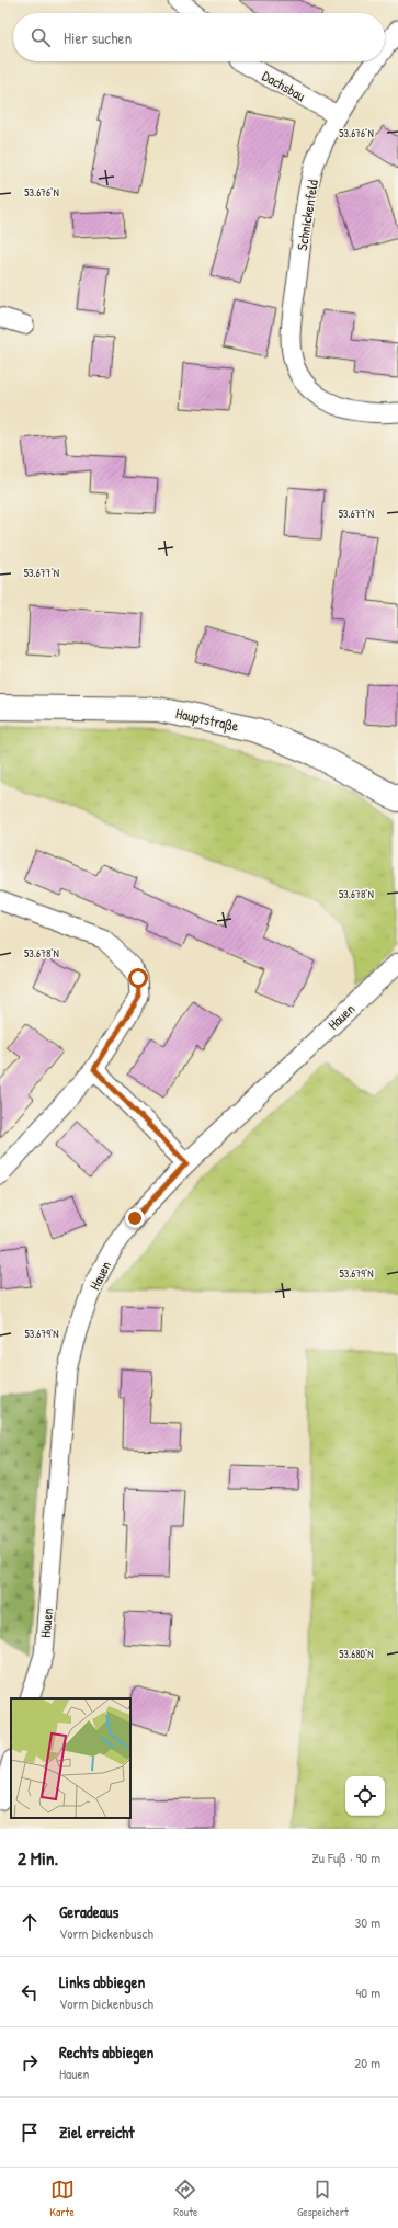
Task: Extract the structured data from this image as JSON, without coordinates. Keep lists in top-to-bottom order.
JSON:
{
  "streets": {
    "main road": ["Hauptstraße"],
    "street": ["Dachsbau", "Schnickenfeld", "Hauen"]
  },
  "crossings": [
    ["Dachsbau", "Schnickenfeld"]
  ],
  "page": {
    "search": "Hier suchen",
    "heading": ["2 Min.", "Zu Fuß · 90 m"],
    "list": [
      ["Geradeaus", "Vorm Dickenbusch", "30 m"],
      ["Links abbiegen", "Vorm Dickenbusch", "40 m"],
      ["Rechts abbiegen", "Hauen", "20 m"],
      "Ziel erreicht"
    ],
    "nav": ["Karte", "Route", "Gespeichert"]
  },
  "coordinates": [
    "53.676°N",
    "53.677°N",
    "53.678°N",
    "53.679°N",
    "53.680°N"
  ]
}
